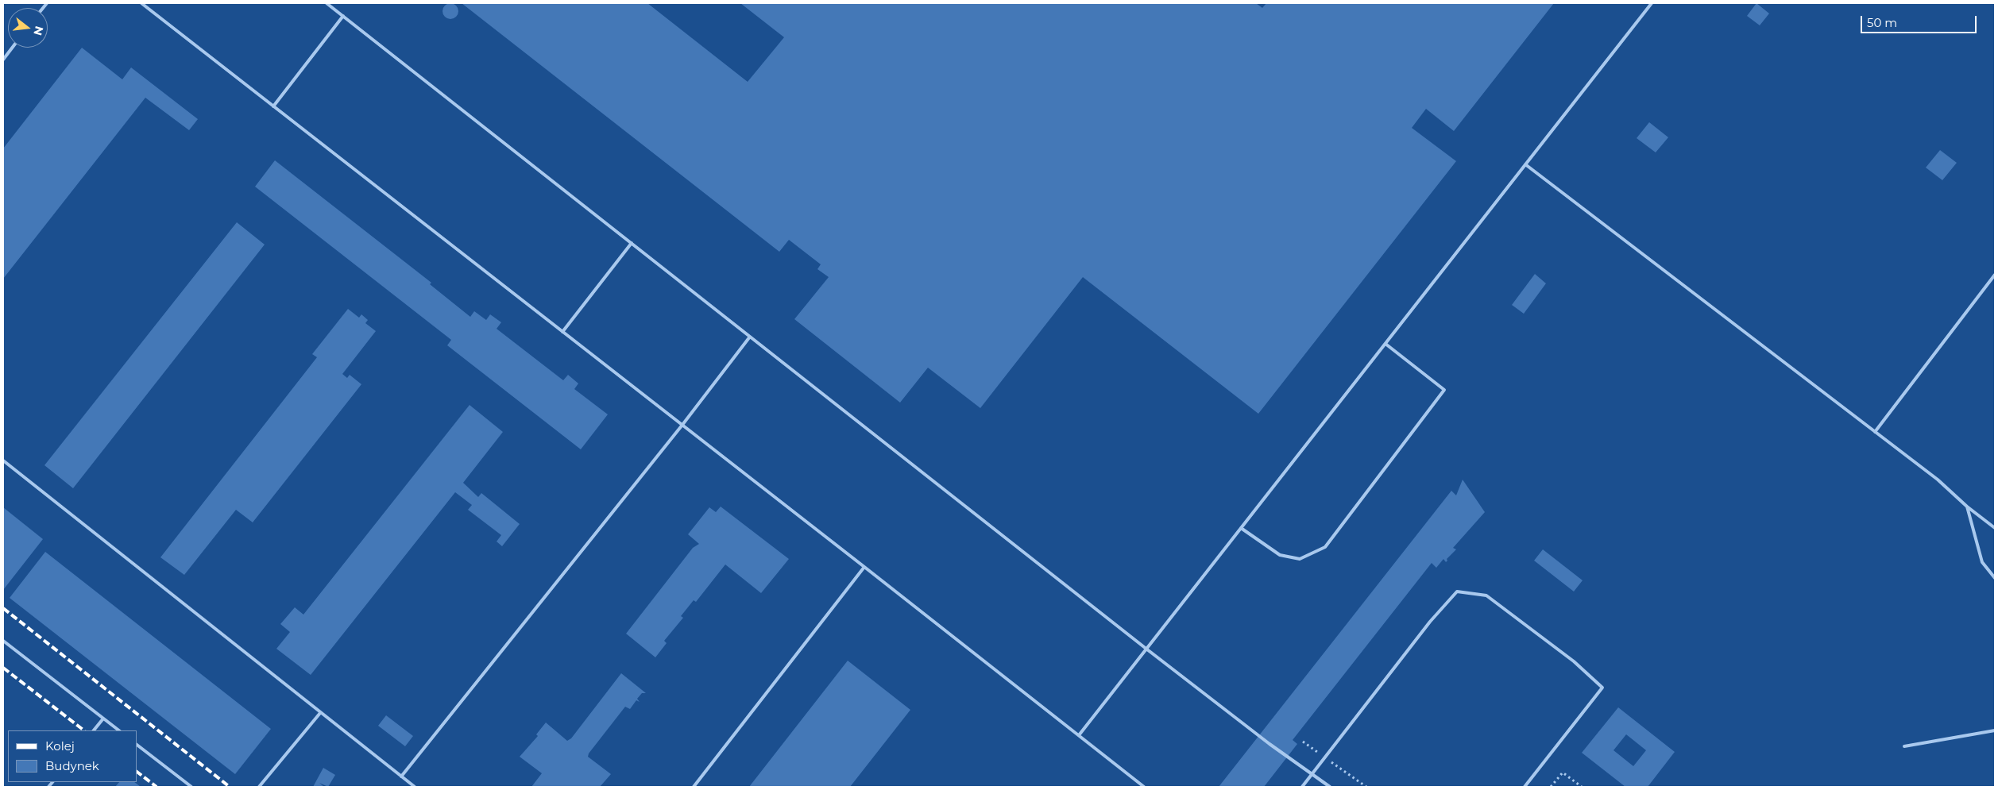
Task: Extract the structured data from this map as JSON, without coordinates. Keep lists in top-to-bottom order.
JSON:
{
  "legend": ["Kolej", "Budynek"],
  "scale_bar": "50 m",
  "north": "right"
}
